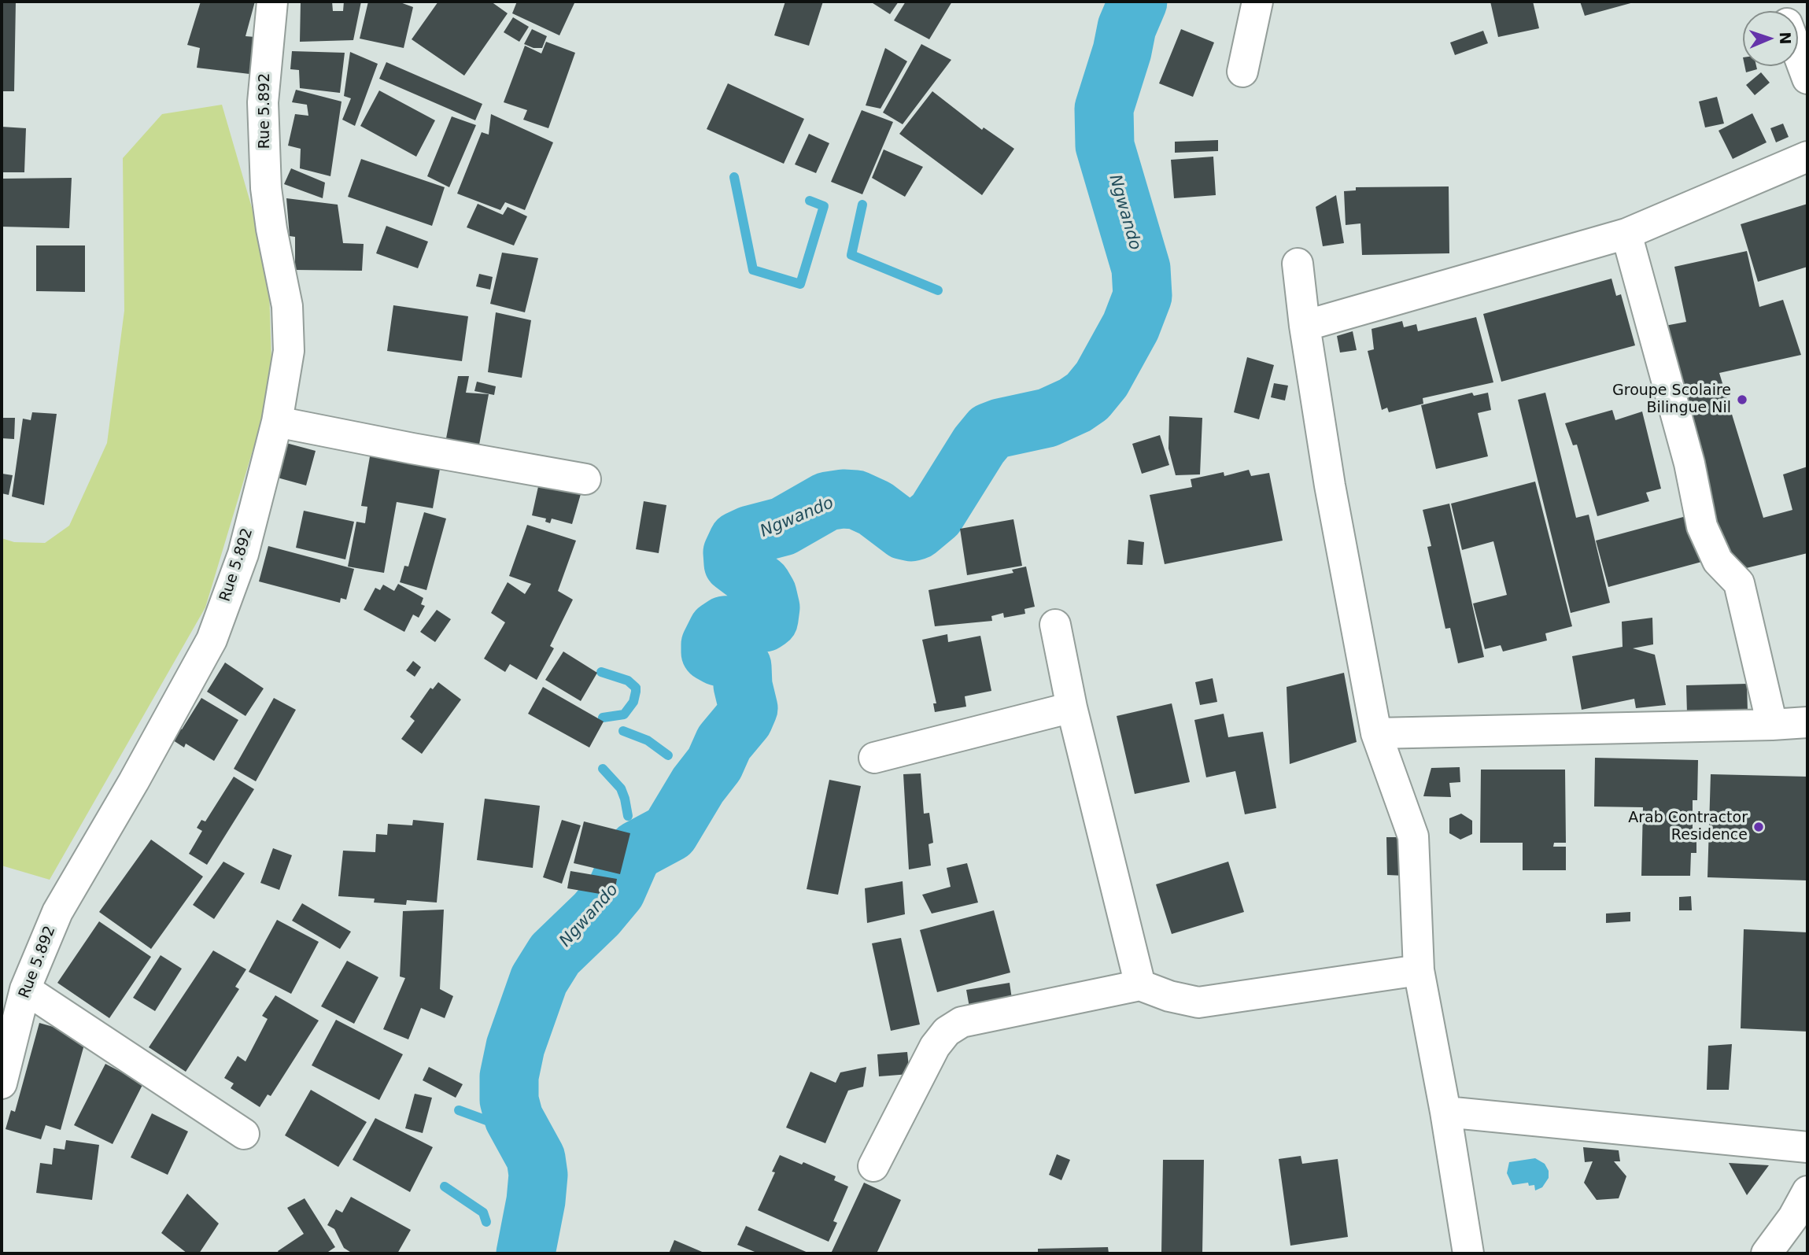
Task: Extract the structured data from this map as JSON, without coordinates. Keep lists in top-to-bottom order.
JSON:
{
  "streets": {
    "street": ["Rue 5.892"]
  },
  "water": ["Ngwando"],
  "places": ["Groupe Scolaire Bilingue Nil", "Arab Contractor Residence"],
  "north": "right"
}
